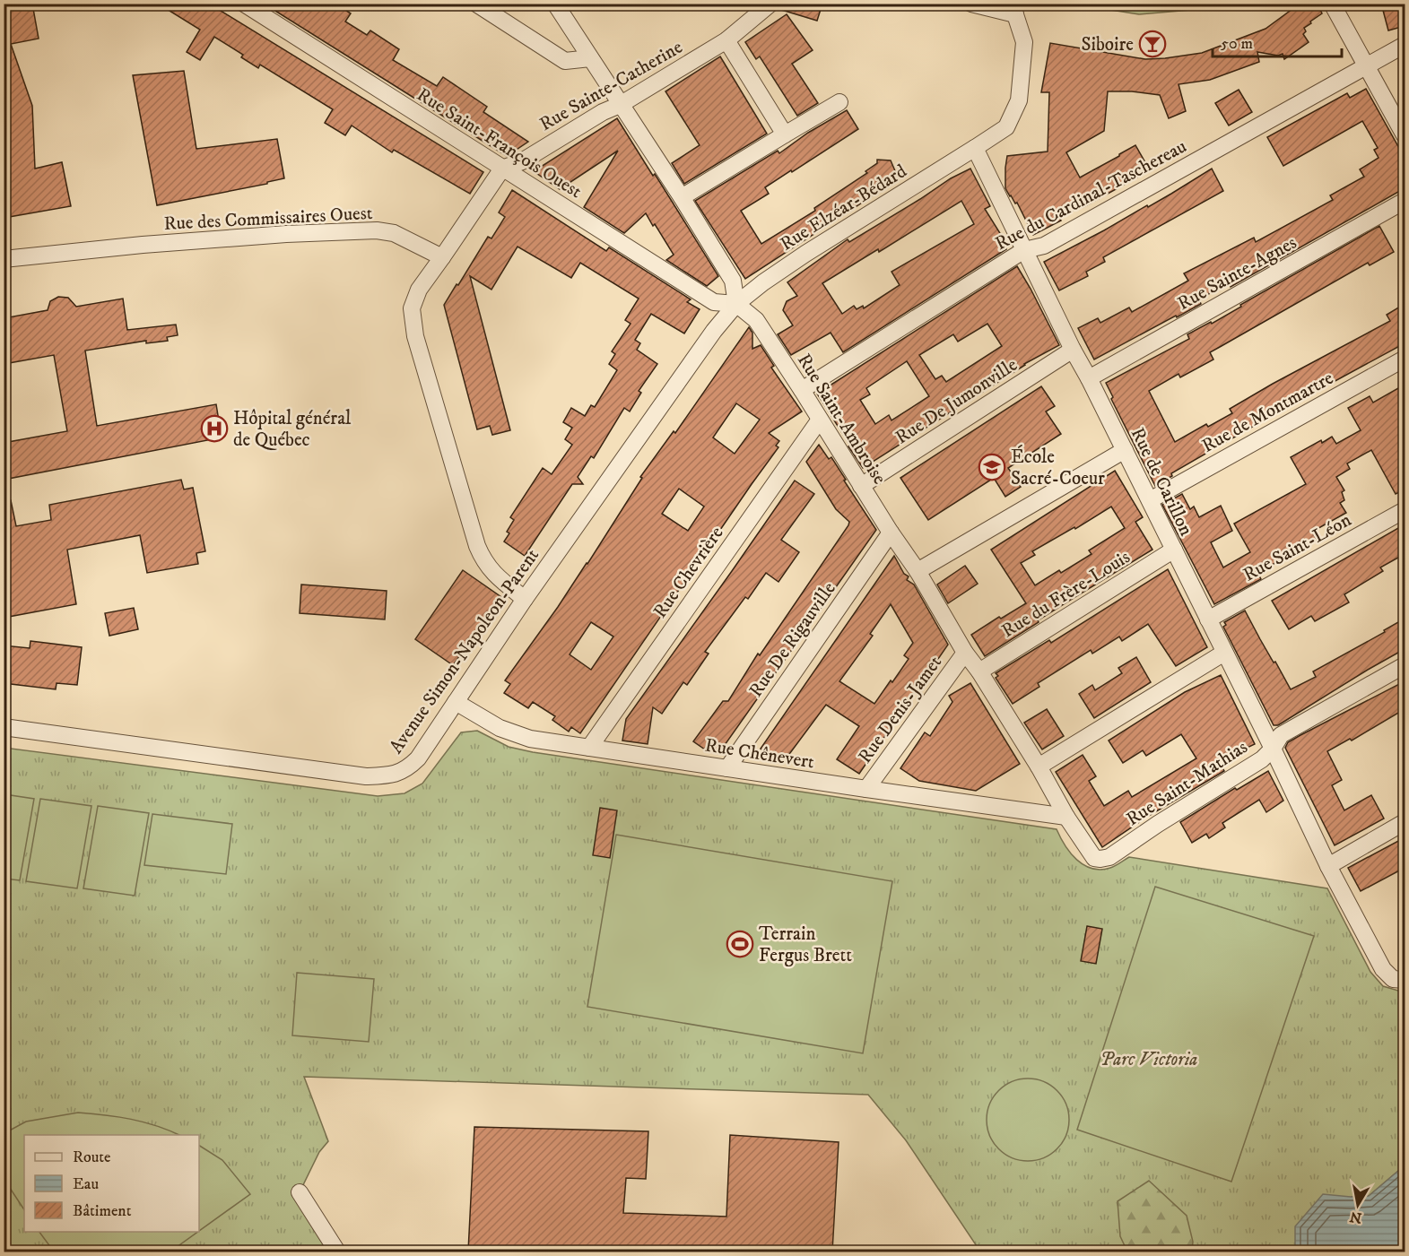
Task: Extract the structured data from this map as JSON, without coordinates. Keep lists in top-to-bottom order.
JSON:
{
  "streets": {
    "street": [
      "Rue Sainte-Catherine",
      "Rue Saint-François Ouest",
      "Rue du Cardinal-Taschereau",
      "Rue Elzéar-Bédard",
      "Rue des Commissaires Ouest",
      "Rue Sainte-Agnes",
      "Rue De Jumonville",
      "Rue de Montmartre",
      "Rue Saint-Ambroise",
      "Rue de Carillon",
      "Rue Saint-Léon",
      "Rue Chevrière",
      "Rue du Frère-Louis",
      "Rue De Rigauville",
      "Avenue Simon-Napoleon-Parent",
      "Rue Denis-Jamet",
      "Rue Chênevert",
      "Rue Saint-Mathias"
    ]
  },
  "crossings": [
    ["Rue Sainte-Catherine", "Rue Saint-François Ouest"],
    ["Rue Saint-François Ouest", "Rue Elzéar-Bédard"],
    ["Rue Saint-François Ouest", "Rue Saint-Ambroise"],
    ["Rue Saint-François Ouest", "Avenue Simon-Napoleon-Parent"],
    ["Rue du Cardinal-Taschereau", "Rue Saint-Ambroise"],
    ["Rue du Cardinal-Taschereau", "Rue de Carillon"],
    ["Rue Elzéar-Bédard", "Rue Saint-Ambroise"],
    ["Rue Elzéar-Bédard", "Rue de Carillon"],
    ["Rue Elzéar-Bédard", "Avenue Simon-Napoleon-Parent"],
    ["Rue Sainte-Agnes", "Rue de Carillon"],
    ["Rue De Jumonville", "Rue Saint-Ambroise"],
    ["Rue De Jumonville", "Rue de Carillon"],
    ["Rue de Montmartre", "Rue de Carillon"],
    ["Rue Saint-Ambroise", "Rue Chevrière"],
    ["Rue Saint-Ambroise", "Rue du Frère-Louis"],
    ["Rue Saint-Ambroise", "Rue De Rigauville"],
    ["Rue Saint-Ambroise", "Avenue Simon-Napoleon-Parent"],
    ["Rue Saint-Ambroise", "Rue Denis-Jamet"],
    ["Rue Saint-Ambroise", "Rue Chênevert"],
    ["Rue Saint-Ambroise", "Rue Saint-Mathias"],
    ["Rue de Carillon", "Rue Saint-Léon"],
    ["Rue de Carillon", "Rue du Frère-Louis"],
    ["Rue de Carillon", "Rue Saint-Mathias"],
    ["Rue Chevrière", "Rue Chênevert"],
    ["Rue De Rigauville", "Rue Chênevert"],
    ["Avenue Simon-Napoleon-Parent", "Rue Chênevert"],
    ["Rue Denis-Jamet", "Rue Chênevert"]
  ],
  "parks": ["Parc Victoria"],
  "places": {
    "bar": ["Siboire"],
    "hospital": ["Hôpital général de Québec"],
    "school or university": ["École Sacré-Coeur"],
    "sports": ["Terrain Fergus Brett"]
  },
  "legend": ["Route", "Eau", "Bâtiment"],
  "scale_bar": "50 m",
  "north": "bottom"
}
